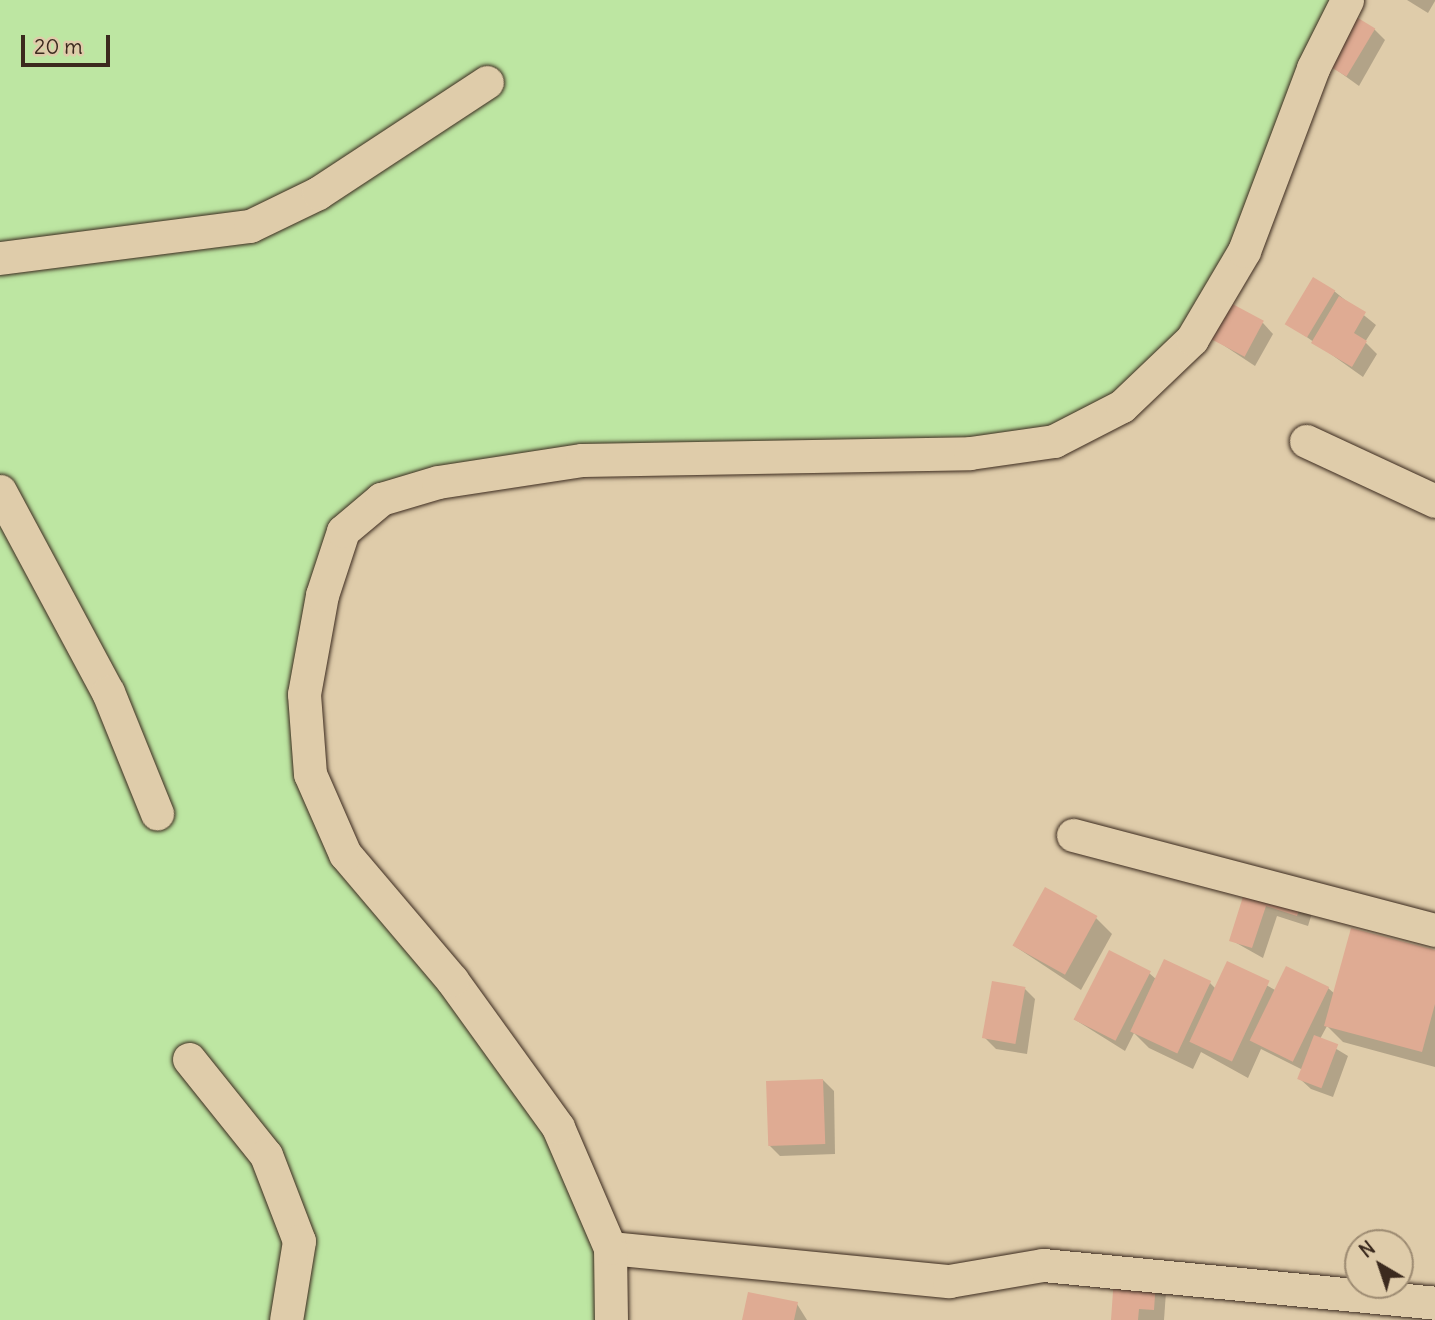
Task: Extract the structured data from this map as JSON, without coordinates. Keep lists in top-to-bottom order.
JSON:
{
  "scale_bar": "20 m",
  "north": "top left"
}
